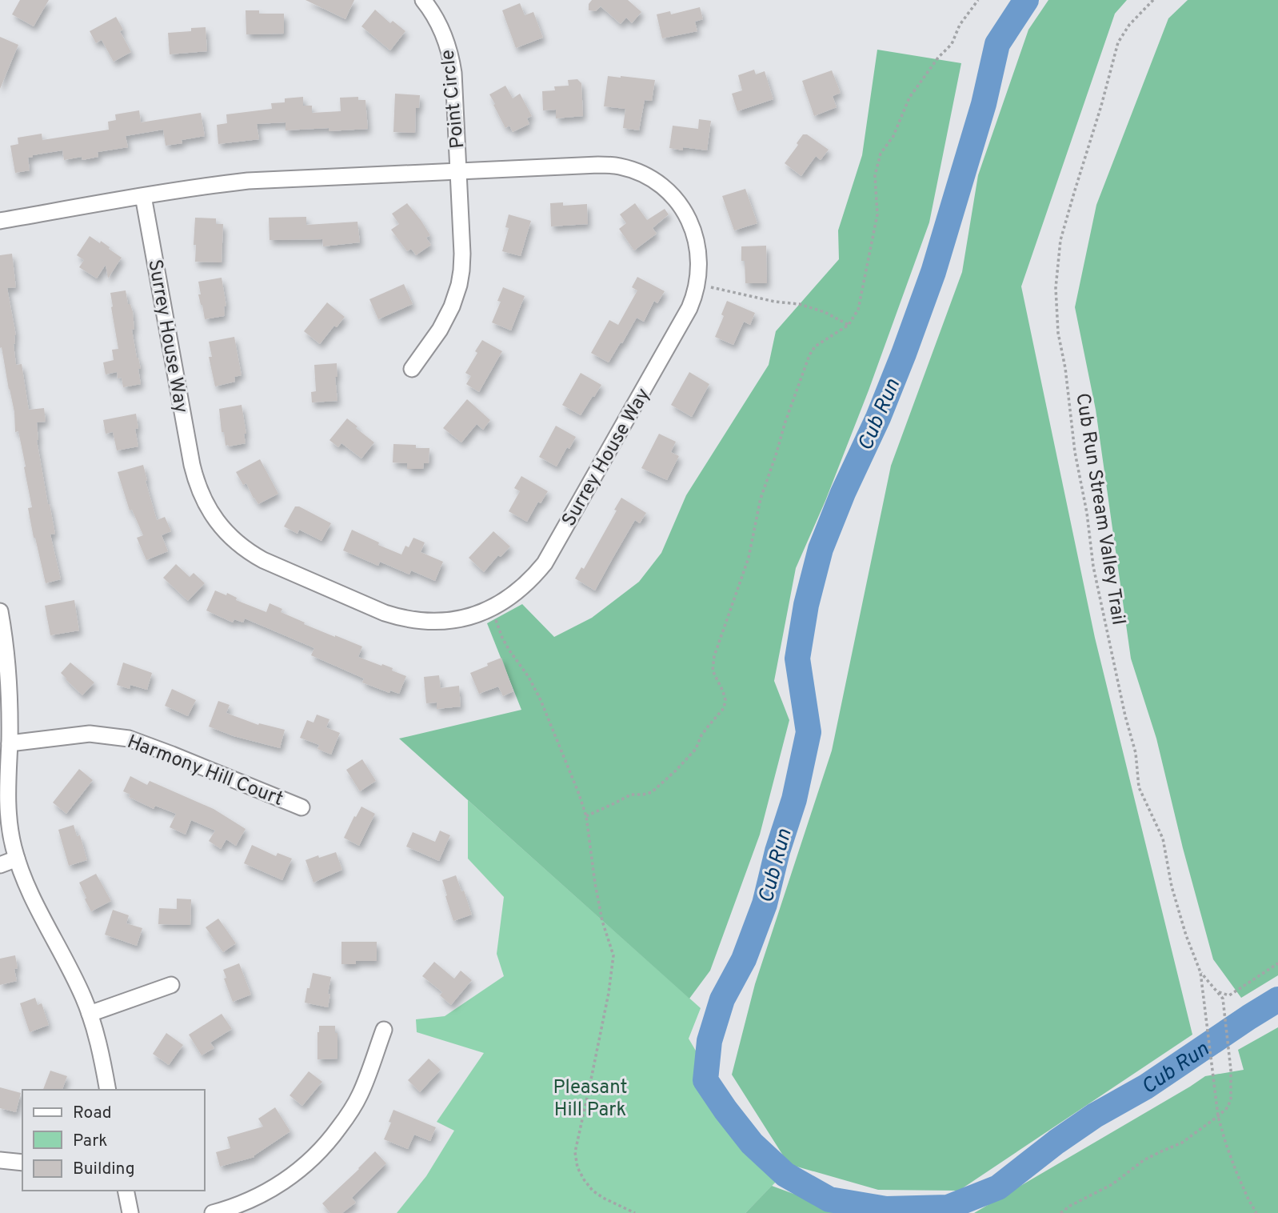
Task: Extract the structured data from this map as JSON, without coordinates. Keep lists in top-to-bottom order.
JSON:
{
  "streets": {
    "street": ["Point Circle", "Surrey House Way", "Harmony Hill Court"],
    "path": ["Cub Run Stream Valley Trail"]
  },
  "crossings": [
    ["Point Circle", "Surrey House Way"]
  ],
  "water": ["Cub Run"],
  "parks": ["Pleasant Hill Park"],
  "legend": ["Road", "Park", "Building"]
}
